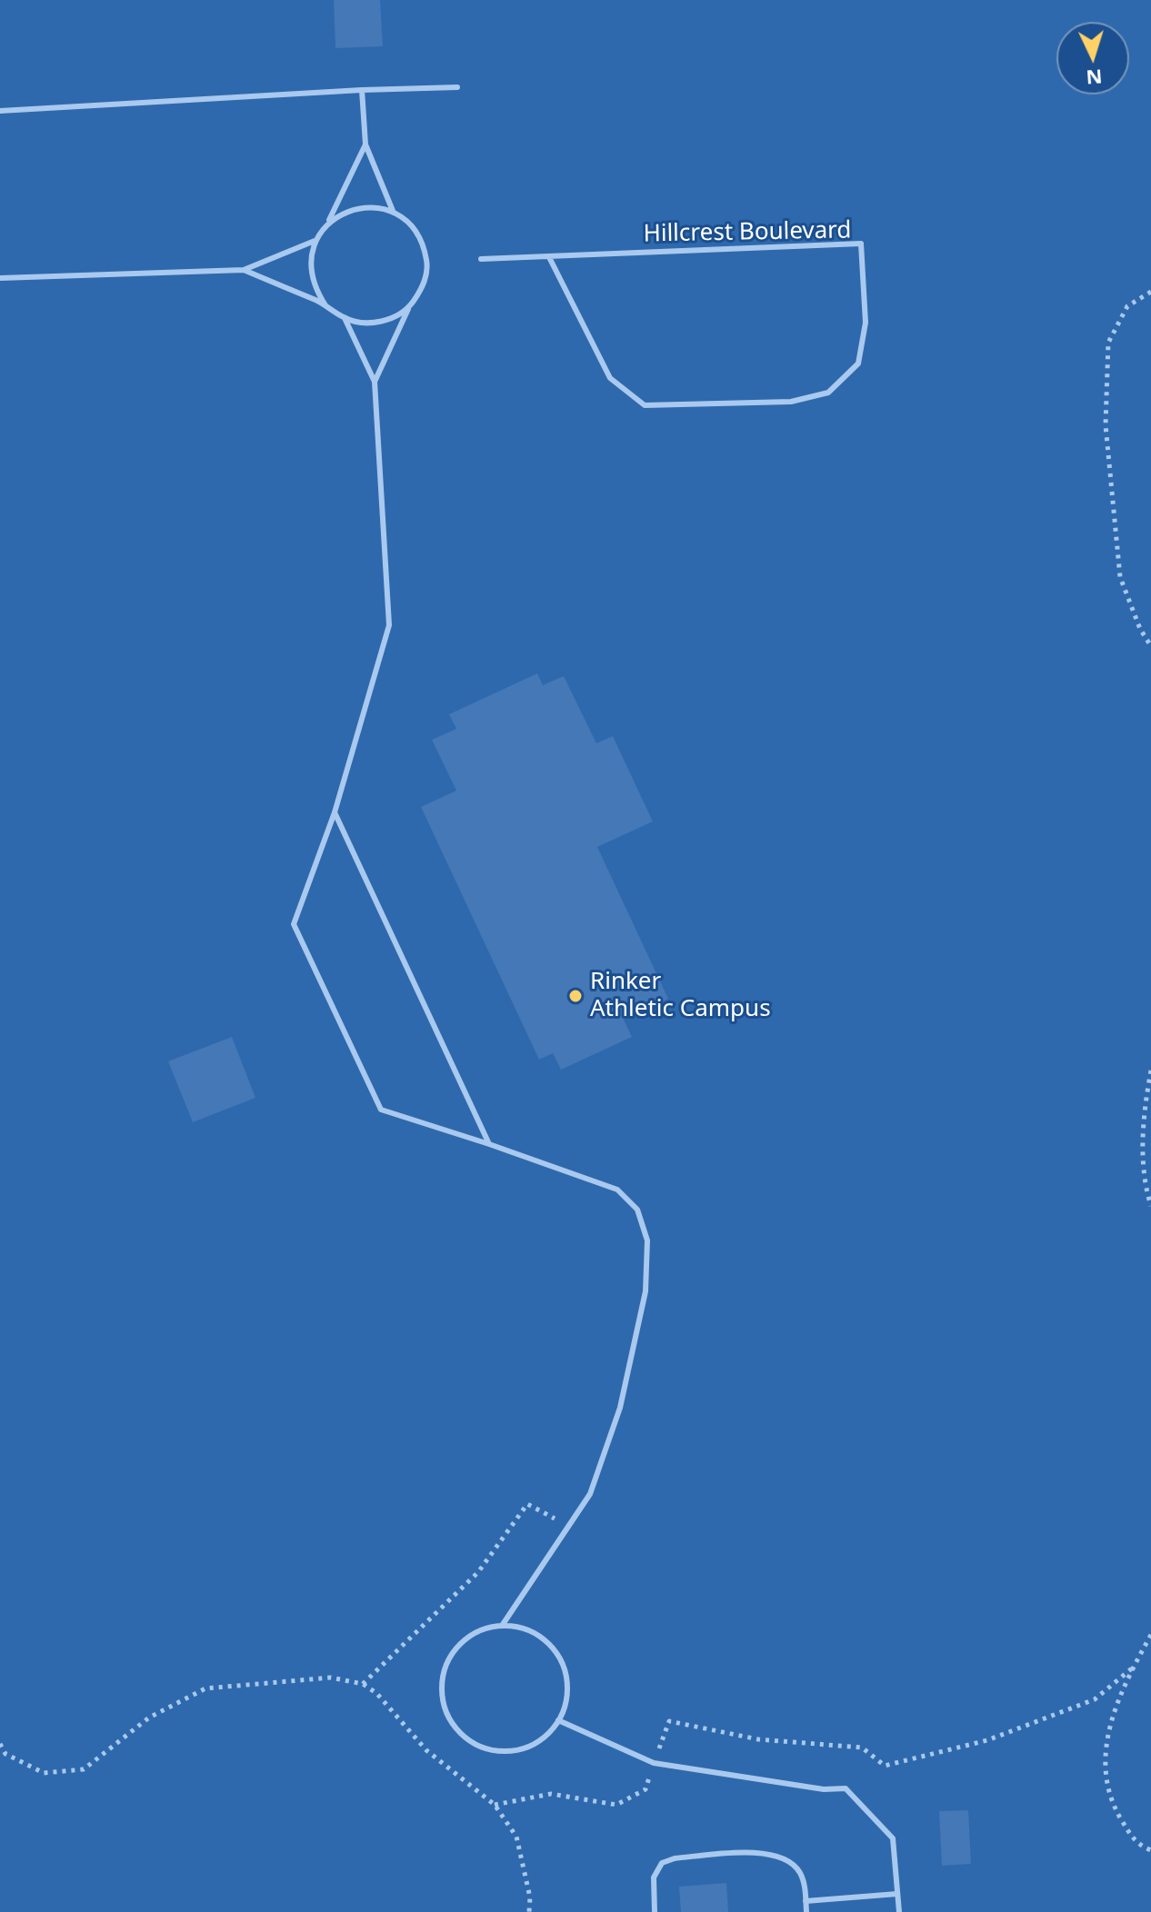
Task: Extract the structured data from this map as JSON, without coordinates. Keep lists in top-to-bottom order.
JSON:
{
  "streets": {
    "lane": ["Hillcrest Boulevard"]
  },
  "places": ["Rinker Athletic Campus"],
  "north": "bottom"
}
